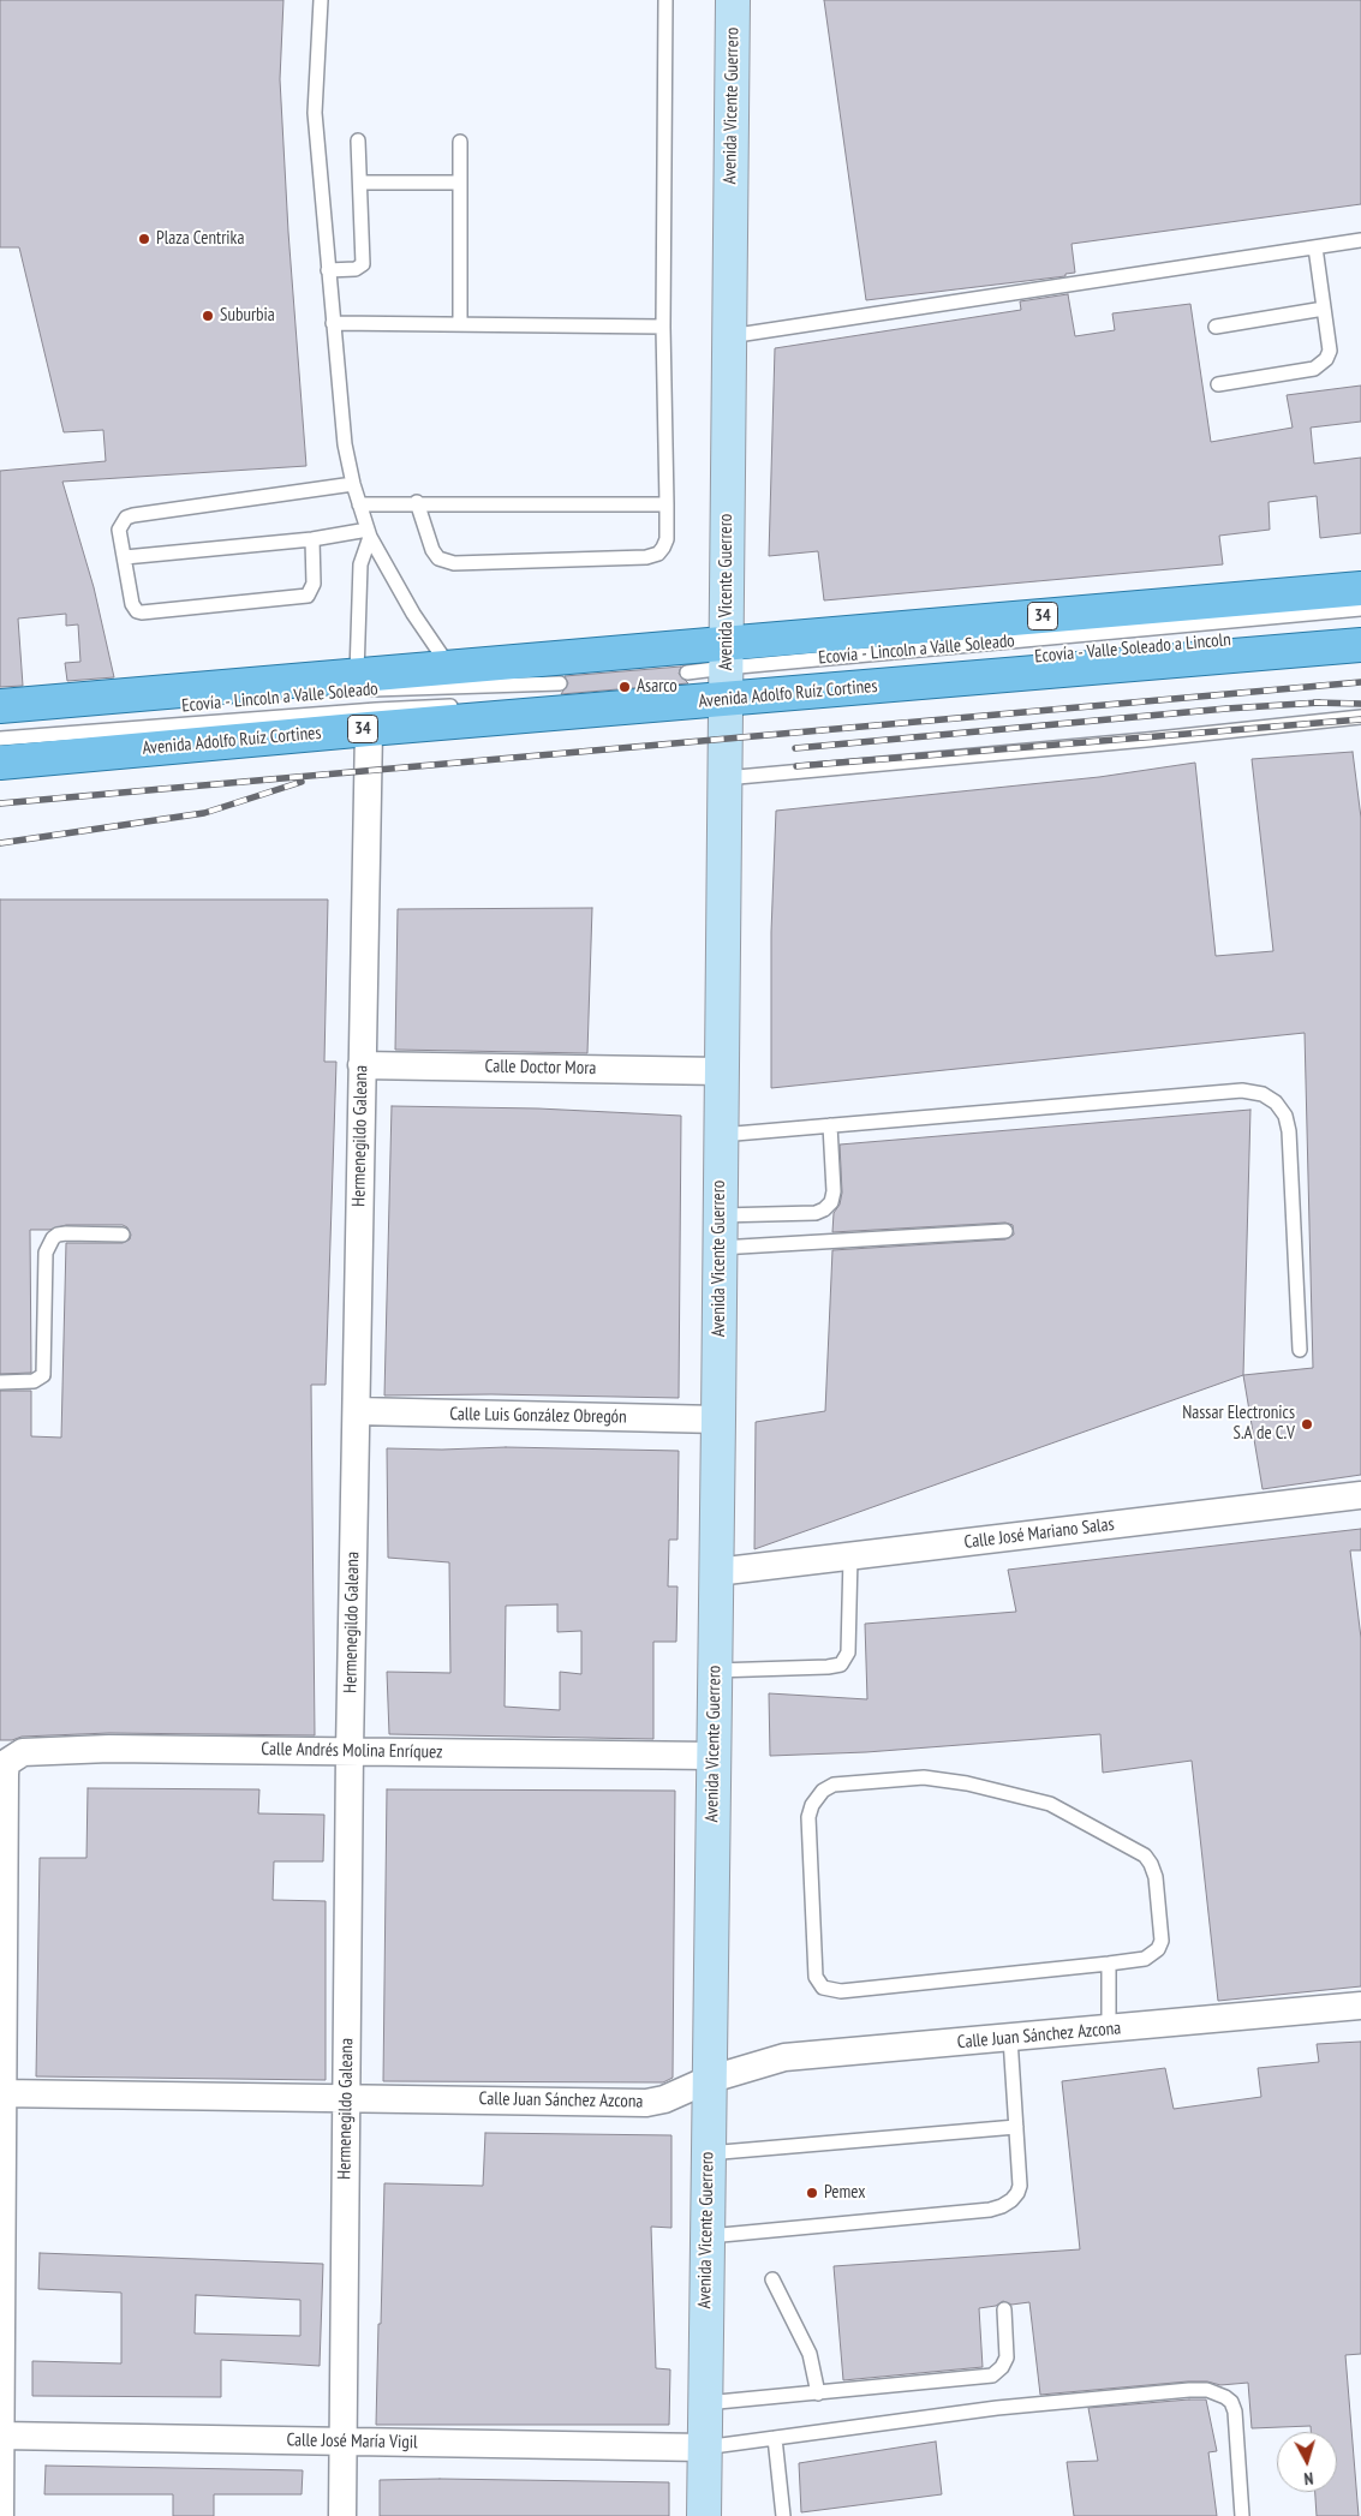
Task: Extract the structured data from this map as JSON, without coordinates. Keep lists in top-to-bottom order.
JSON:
{
  "streets": {
    "main road": ["Avenida Vicente Guerrero", "34", "Avenida Adolfo Ruíz Cortines"],
    "street": [
      "Calle Doctor Mora",
      "Hermenegildo Galeana",
      "Calle Luis González Obregón",
      "Calle José Mariano Salas",
      "Calle Andrés Molina Enríquez",
      "Calle Juan Sánchez Azcona",
      "Calle José María Vigil"
    ],
    "lane": ["Ecovía - Lincoln a Valle Soleado"]
  },
  "crossings": [
    ["Avenida Vicente Guerrero", "Ecovía - Lincoln a Valle Soleado"],
    ["Avenida Vicente Guerrero", "Avenida Adolfo Ruíz Cortines"],
    ["Avenida Vicente Guerrero", "Calle Doctor Mora"],
    ["Avenida Vicente Guerrero", "Calle Luis González Obregón"],
    ["Avenida Vicente Guerrero", "Calle José Mariano Salas"],
    ["Avenida Vicente Guerrero", "Calle Andrés Molina Enríquez"],
    ["Avenida Vicente Guerrero", "Calle Juan Sánchez Azcona"],
    ["Avenida Vicente Guerrero", "Calle José María Vigil"],
    ["Ecovía - Lincoln a Valle Soleado", "Avenida Adolfo Ruíz Cortines"],
    ["Avenida Adolfo Ruíz Cortines", "Hermenegildo Galeana"],
    ["Calle Doctor Mora", "Hermenegildo Galeana"],
    ["Hermenegildo Galeana", "Calle Luis González Obregón"],
    ["Hermenegildo Galeana", "Calle Andrés Molina Enríquez"],
    ["Hermenegildo Galeana", "Calle Juan Sánchez Azcona"],
    ["Hermenegildo Galeana", "Calle José María Vigil"],
    ["Calle Andrés Molina Enríquez", "Calle Juan Sánchez Azcona"]
  ],
  "places": [
    "Plaza Centrika",
    "Suburbia",
    "Asarco",
    "Nassar Electronics S.A de C.V",
    "Pemex"
  ],
  "north": "bottom"
}
